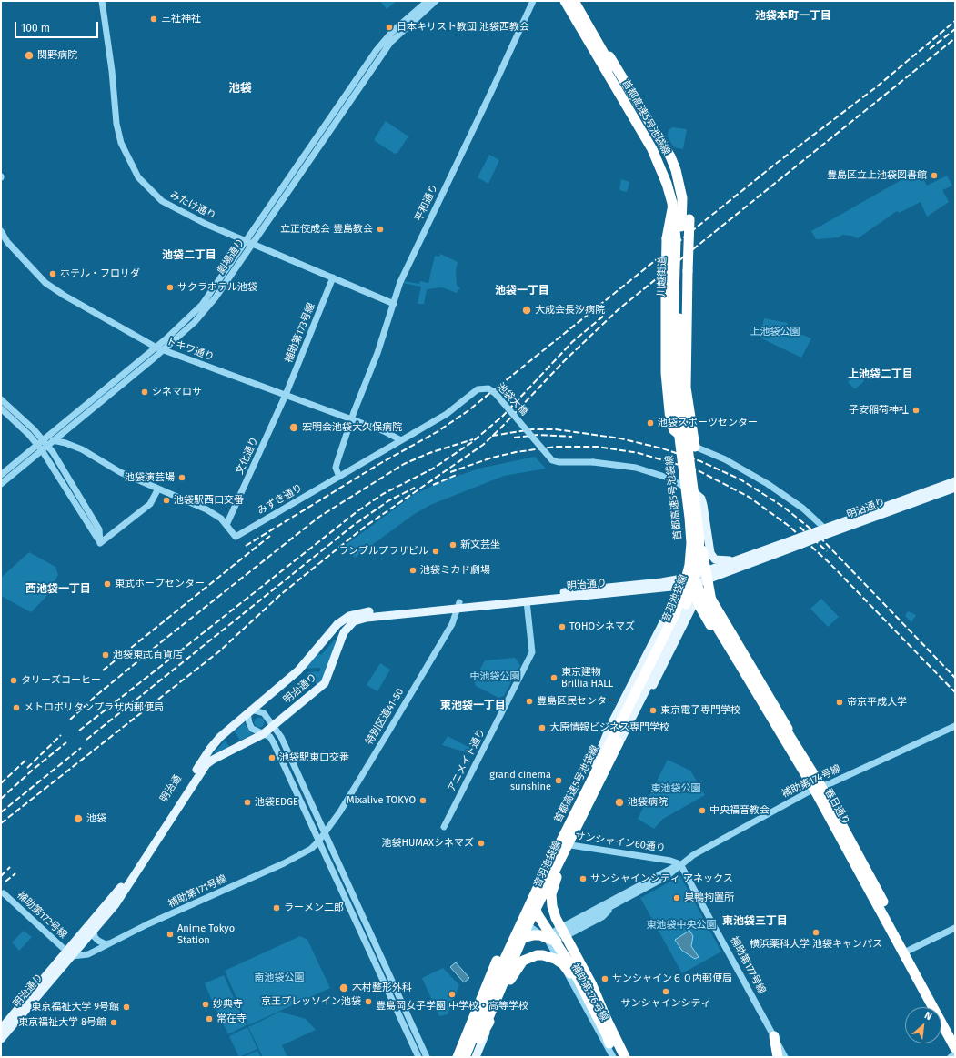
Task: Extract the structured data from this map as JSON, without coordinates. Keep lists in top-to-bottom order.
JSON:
{
  "streets": {
    "highway": ["首都高速5号池袋線", "川越街道", "春日通り"],
    "main road": ["明治通り", "音羽池袋線", "明治通"],
    "street": [
      "平和通り",
      "みたけ通り",
      "劇場通り",
      "補助第173号線",
      "トキワ通り",
      "池袋大橋",
      "文化通り",
      "みずき通り",
      "特別区道41-50",
      "アニメイト通り",
      "補助第174号線",
      "サンシャイン60通り",
      "補助第171号線",
      "補助第172号線",
      "補助第177号線",
      "補助第176号線"
    ]
  },
  "crossings": [
    ["平和通り", "みたけ通り"],
    ["平和通り", "トキワ通り"],
    ["平和通り", "みずき通り"],
    ["みたけ通り", "劇場通り"],
    ["みたけ通り", "補助第173号線"],
    ["劇場通り", "トキワ通り"],
    ["劇場通り", "みずき通り"],
    ["川越街道", "明治通り"],
    ["川越街道", "音羽池袋線"],
    ["川越街道", "春日通り"],
    ["補助第173号線", "トキワ通り"],
    ["補助第173号線", "文化通り"],
    ["トキワ通り", "文化通り"],
    ["トキワ通り", "みずき通り"],
    ["池袋大橋", "みずき通り"],
    ["文化通り", "みずき通り"],
    ["明治通り", "音羽池袋線"],
    ["明治通り", "特別区道41-50"],
    ["明治通り", "アニメイト通り"],
    ["明治通り", "明治通"],
    ["明治通り", "春日通り"],
    ["明治通り", "補助第171号線"],
    ["明治通り", "補助第172号線"],
    ["音羽池袋線", "春日通り"],
    ["音羽池袋線", "サンシャイン60通り"],
    ["特別区道41-50", "補助第171号線"],
    ["補助第174号線", "春日通り"],
    ["補助第174号線", "サンシャイン60通り"],
    ["補助第174号線", "補助第177号線"],
    ["補助第174号線", "補助第176号線"],
    ["明治通", "補助第171号線"],
    ["明治通", "補助第172号線"],
    ["サンシャイン60通り", "補助第177号線"],
    ["補助第171号線", "補助第172号線"]
  ],
  "districts": [
    "池袋本町一丁目",
    "池袋",
    "池袋二丁目",
    "池袋一丁目",
    "上池袋二丁目",
    "西池袋一丁目",
    "東池袋一丁目",
    "東池袋三丁目"
  ],
  "parks": [
    "上池袋公園",
    "中池袋公園",
    "東池袋公園",
    "東池袋中央公園",
    "南池袋公園"
  ],
  "places": [
    "三社神社",
    "日本キリスト教団 池袋西教会",
    "関野病院",
    "豊島区立上池袋図書館",
    "立正佼成会 豊島教会",
    "ホテル・フロリダ",
    "サクラホテル池袋",
    "大成会長汐病院",
    "シネマロサ",
    "子安稲荷神社",
    "池袋スポーツセンター",
    "宏明会池袋大久保病院",
    "池袋演芸場",
    "池袋駅西口交番",
    "新文芸坐",
    "ランブルプラザビル",
    "池袋ミカド劇場",
    "東武ホープセンター",
    "TOHOシネマズ",
    "池袋東武百貨店",
    "東京建物 Brillia HALL",
    "タリーズコーヒー",
    "豊島区民センター",
    "帝京平成大学",
    "メトロポリタンプラザ内郵便局",
    "東京電子専門学校",
    "大原情報ビジネス専門学校",
    "池袋駅東口交番",
    "grand cinema sunshine",
    "Mixalive TOKYO",
    "池袋EDGE",
    "池袋病院",
    "中央福音教会",
    "池袋",
    "池袋HUMAXシネマズ",
    "サンシャインシティ アネックス",
    "巣鴨拘置所",
    "ラーメン二郎",
    "横浜薬科大学 池袋キャンパス",
    "Anime Tokyo Station",
    "サンシャイン６０内郵便局",
    "木村整形外科",
    "サンシャインシティ",
    "豊島岡女子学園 中学校・高等学校",
    "京王プレッソイン池袋",
    "妙典寺",
    "東京福祉大学 9号館",
    "常在寺",
    "東京福祉大学 8号館"
  ],
  "scale_bar": "100 m",
  "north": "top right"
}
